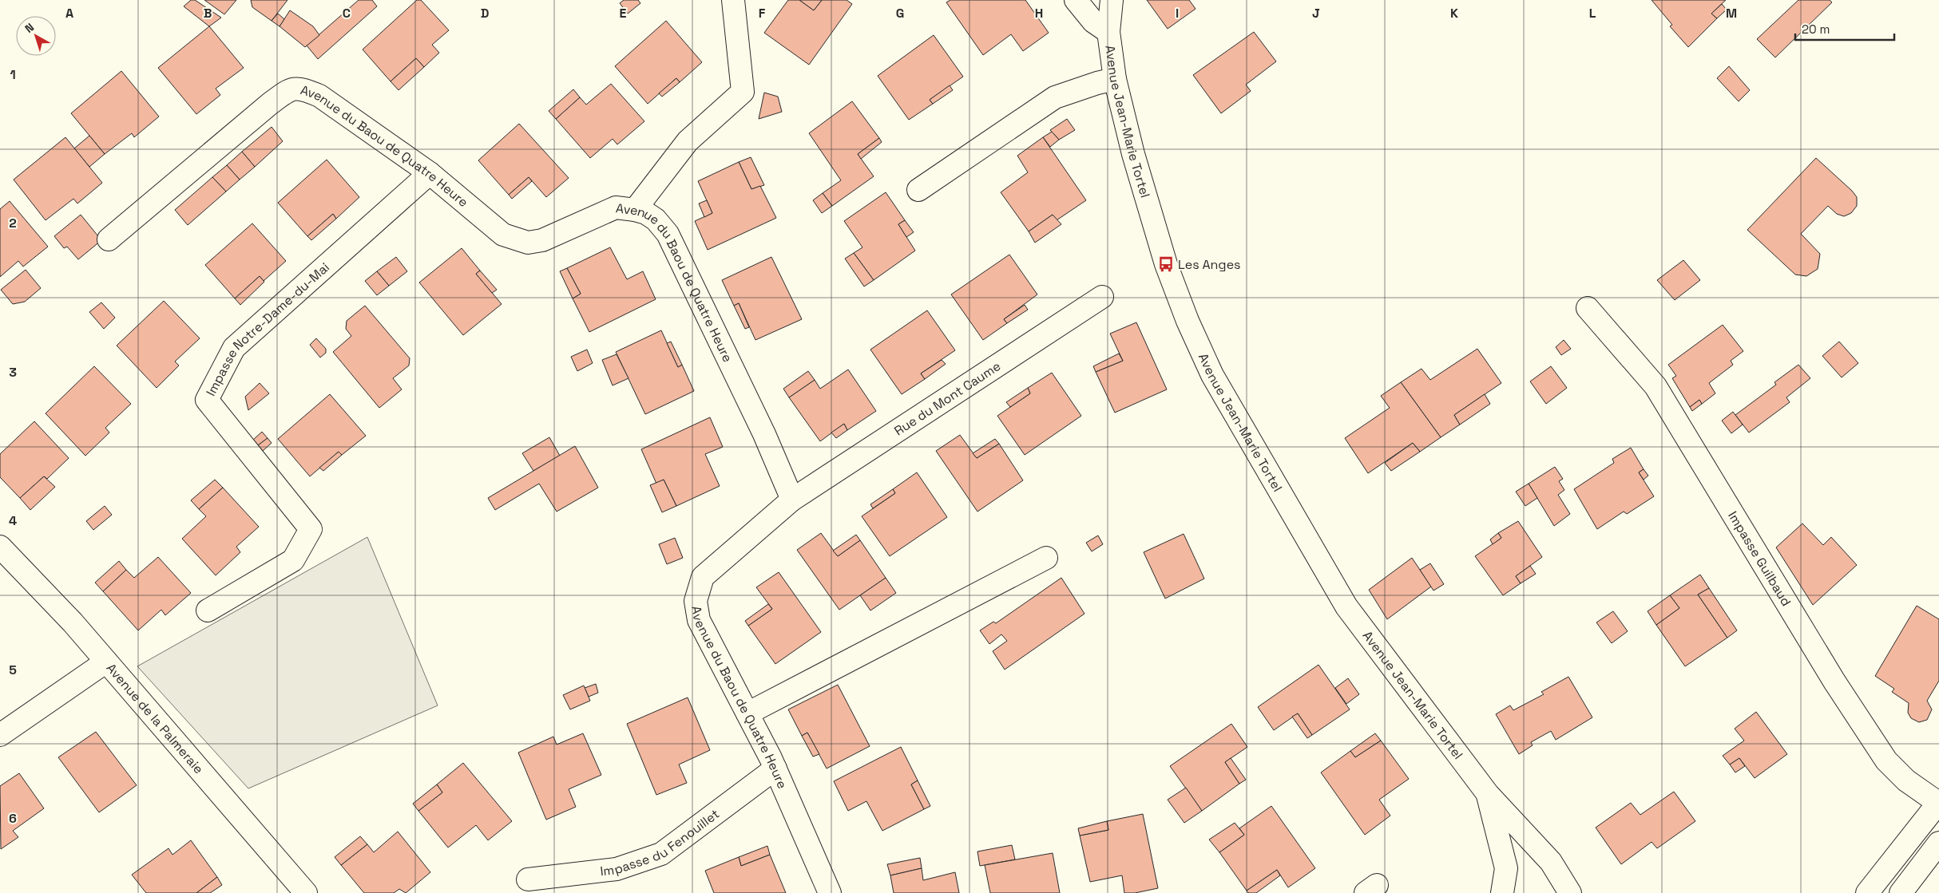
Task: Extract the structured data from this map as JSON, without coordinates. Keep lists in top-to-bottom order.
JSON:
{
  "streets": {
    "main road": [
      "Avenue Jean-Marie Tortel",
      "Avenue du Baou de Quatre Heure",
      "Impasse Notre-Dame-du-Mai",
      "Rue du Mont Caume",
      "Impasse Guilbaud",
      "Avenue de la Palmeraie",
      "Impasse du Fenouillet"
    ]
  },
  "crossings": [
    ["Avenue du Baou de Quatre Heure", "Impasse Notre-Dame-du-Mai"],
    ["Avenue du Baou de Quatre Heure", "Rue du Mont Caume"],
    ["Avenue du Baou de Quatre Heure", "Impasse du Fenouillet"]
  ],
  "places": {
    "bus stop": ["Les Anges"]
  },
  "scale_bar": "20 m",
  "north": "top left",
  "grid": {
    "columns": [
      "A",
      "B",
      "C",
      "D",
      "E",
      "F",
      "G",
      "H",
      "I",
      "J",
      "K",
      "L",
      "M"
    ],
    "rows": [
      "1",
      "2",
      "3",
      "4",
      "5",
      "6"
    ]
  }
}
